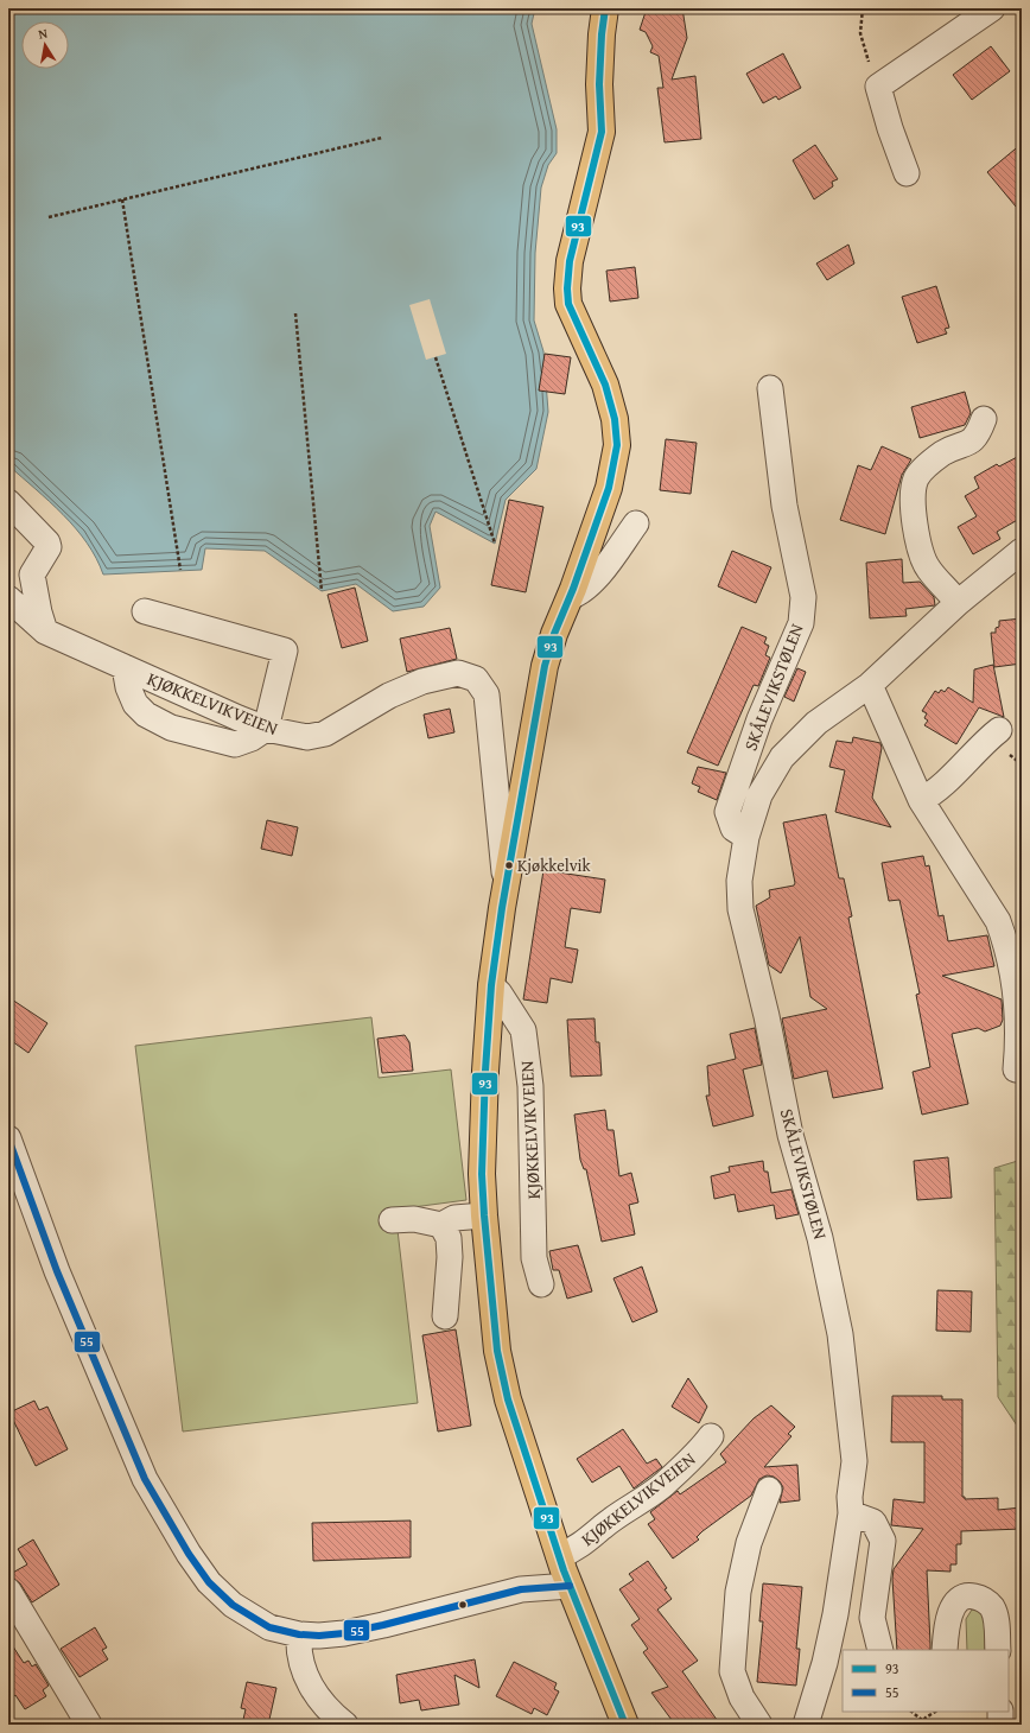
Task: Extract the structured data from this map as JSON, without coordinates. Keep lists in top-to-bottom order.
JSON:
{
  "streets": {
    "main road": ["KJØKKELVIKVEIEN"],
    "street": ["SKÅLEVIKSTØLEN"]
  },
  "places": ["Kjøkkelvik"],
  "lines": ["transit line 93", "transit line 55"],
  "legend": ["93", "55"],
  "north": "top"
}
